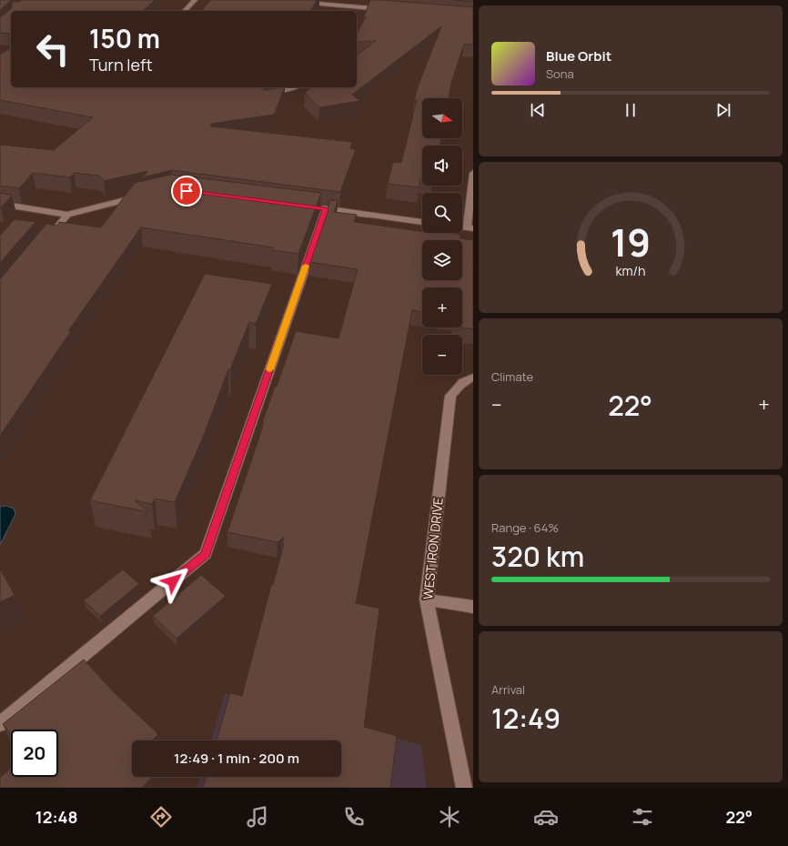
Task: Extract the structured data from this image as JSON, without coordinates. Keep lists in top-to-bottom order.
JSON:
{
  "streets": {
    "street": ["WEST IRON DRIVE"]
  },
  "north": "right",
  "page": {
    "turn": ["150 m", "Turn left"],
    "song": ["Blue Orbit", "Sona"],
    "map_buttons": ["+", "−"],
    "tile": [
      "Climate",
      ["Range · 64%", "320 km"],
      ["Arrival", "12:49"]
    ],
    "heat": ["−", "22°", "+"],
    "limit": "20",
    "trip": "12:49 · 1 min · 200 m",
    "tabs": ["12:48", "22°"],
    "gauge": ["19", "km/h"]
  }
}
